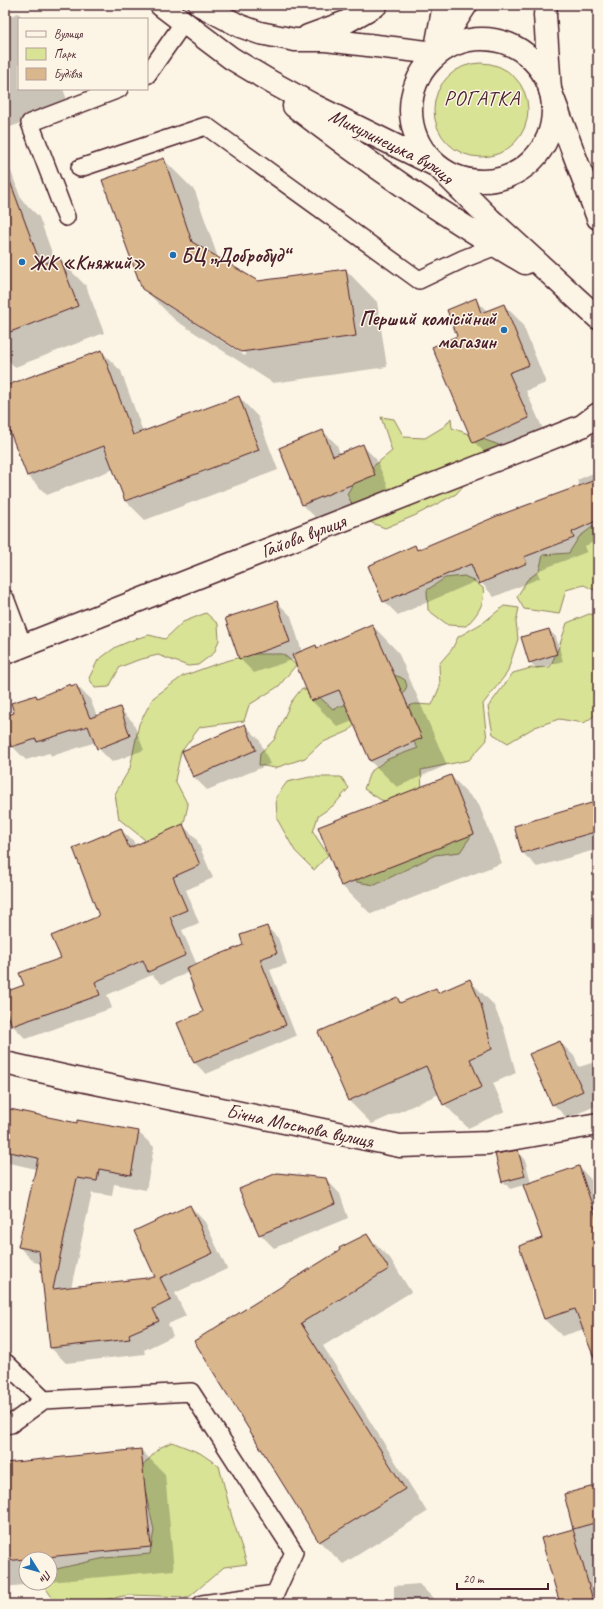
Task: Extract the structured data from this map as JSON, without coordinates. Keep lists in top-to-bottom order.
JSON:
{
  "streets": {
    "main road": ["Микулинецька вулиця", "Гайова вулиця", "Бічна Мостова вулиця"]
  },
  "districts": ["РОГАТКА"],
  "places": ["БЦ „Добробуд“", "ЖК «Княжий»", "Перший комісійний магазин"],
  "legend": ["Вулиця", "Парк", "Будівля"],
  "scale_bar": "20 m",
  "north": "bottom right"
}
